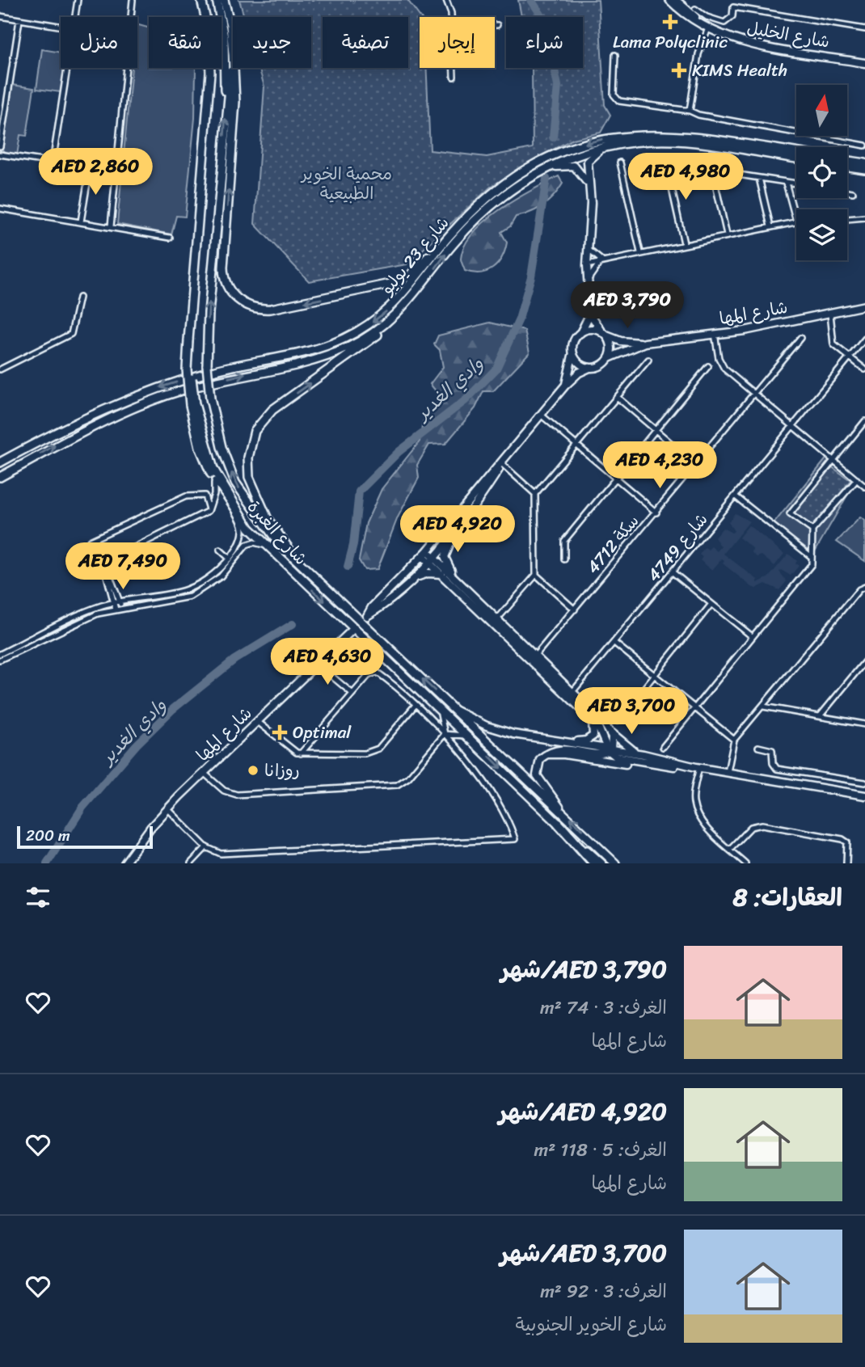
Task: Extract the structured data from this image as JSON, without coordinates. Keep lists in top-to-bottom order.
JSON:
{
  "streets": {
    "main road": ["شارع 23 يوليو", "شارع الغبرة"],
    "street": [
      "شارع الخليل",
      "شارع المها",
      "سكة 4712",
      "4749 شارع"
    ]
  },
  "water": ["وادي الغدير"],
  "parks": ["محمية الخوير الطبيعية"],
  "places": {
    "health": ["Lama Polyclinic", "KIMS Health", "Optimal"],
    "other": ["روزانا"]
  },
  "scale_bar": "200 m",
  "north": "top",
  "page": {
    "chip": [
      "شراء",
      "إيجار",
      "تصفية",
      "جديد",
      "شقة",
      "منزل"
    ],
    "price": [
      "AED 2,860",
      "AED 4,980",
      "AED 3,790",
      "AED 4,230",
      "AED 4,920",
      "AED 7,490",
      "AED 4,630",
      "AED 3,700"
    ],
    "scale": "200 m",
    "heading": "العقارات: 8",
    "list": [
      {
        "name": "AED 3,790/شهر",
        "note": "الغرف: 3 · 74 m² · شارع المها"
      },
      {
        "name": "AED 4,920/شهر",
        "note": "الغرف: 5 · 118 m² · شارع المها"
      },
      {
        "name": "AED 3,700/شهر",
        "note": "الغرف: 3 · 92 m² · شارع الخوير الجنوبية"
      }
    ]
  }
}
